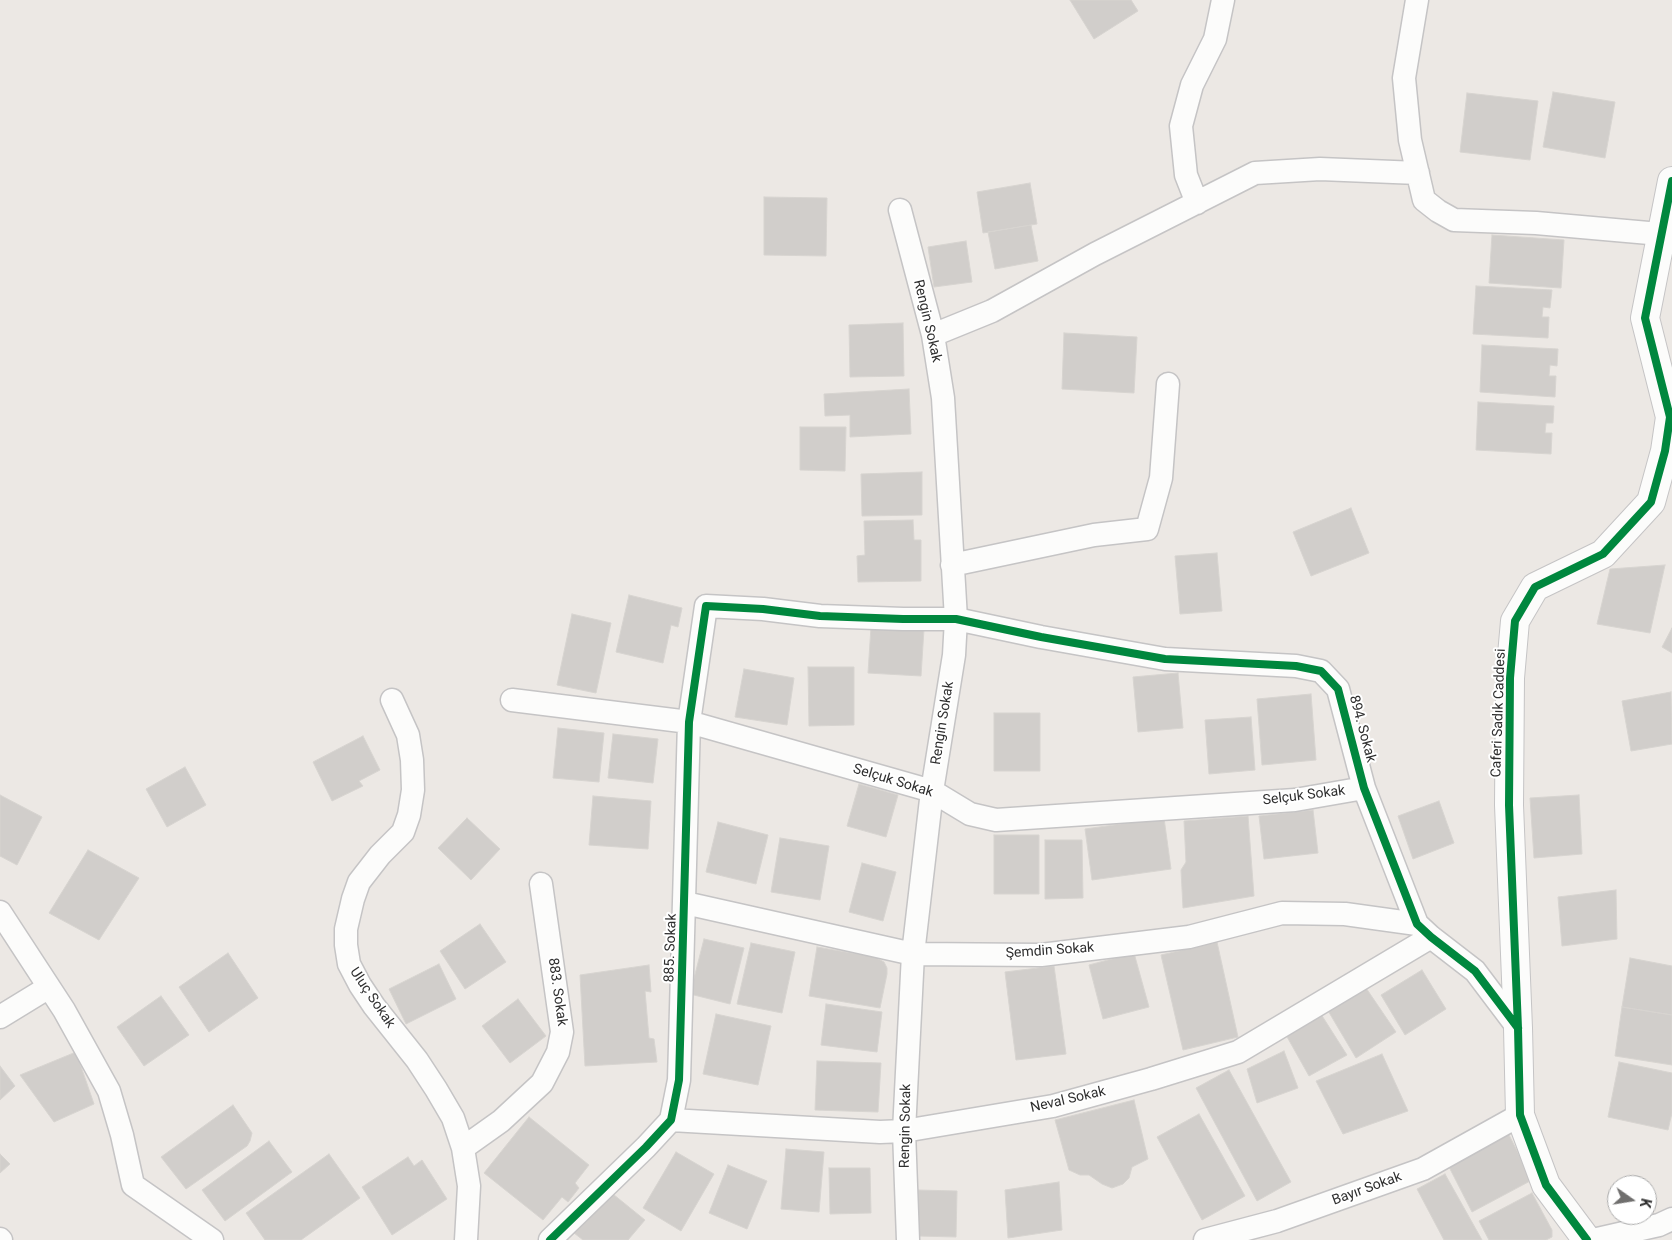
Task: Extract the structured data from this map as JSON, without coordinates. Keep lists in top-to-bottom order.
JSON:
{
  "streets": {
    "street": [
      "Rengin Sokak",
      "Caferi Sadık Caddesi",
      "894. Sokak",
      "Selçuk Sokak",
      "885. Sokak",
      "Şemdin Sokak",
      "883. Sokak",
      "Uluç Sokak",
      "Neval Sokak",
      "Bayır Sokak"
    ]
  },
  "crossings": [
    ["Rengin Sokak", "894. Sokak"],
    ["Rengin Sokak", "Selçuk Sokak"],
    ["Rengin Sokak", "Şemdin Sokak"],
    ["Rengin Sokak", "Neval Sokak"],
    ["Caferi Sadık Caddesi", "Bayır Sokak"],
    ["894. Sokak", "Selçuk Sokak"],
    ["894. Sokak", "885. Sokak"],
    ["894. Sokak", "Şemdin Sokak"],
    ["894. Sokak", "Neval Sokak"],
    ["Selçuk Sokak", "885. Sokak"],
    ["885. Sokak", "Şemdin Sokak"],
    ["885. Sokak", "Neval Sokak"],
    ["Şemdin Sokak", "Neval Sokak"],
    ["883. Sokak", "Uluç Sokak"]
  ],
  "north": "right"
}
